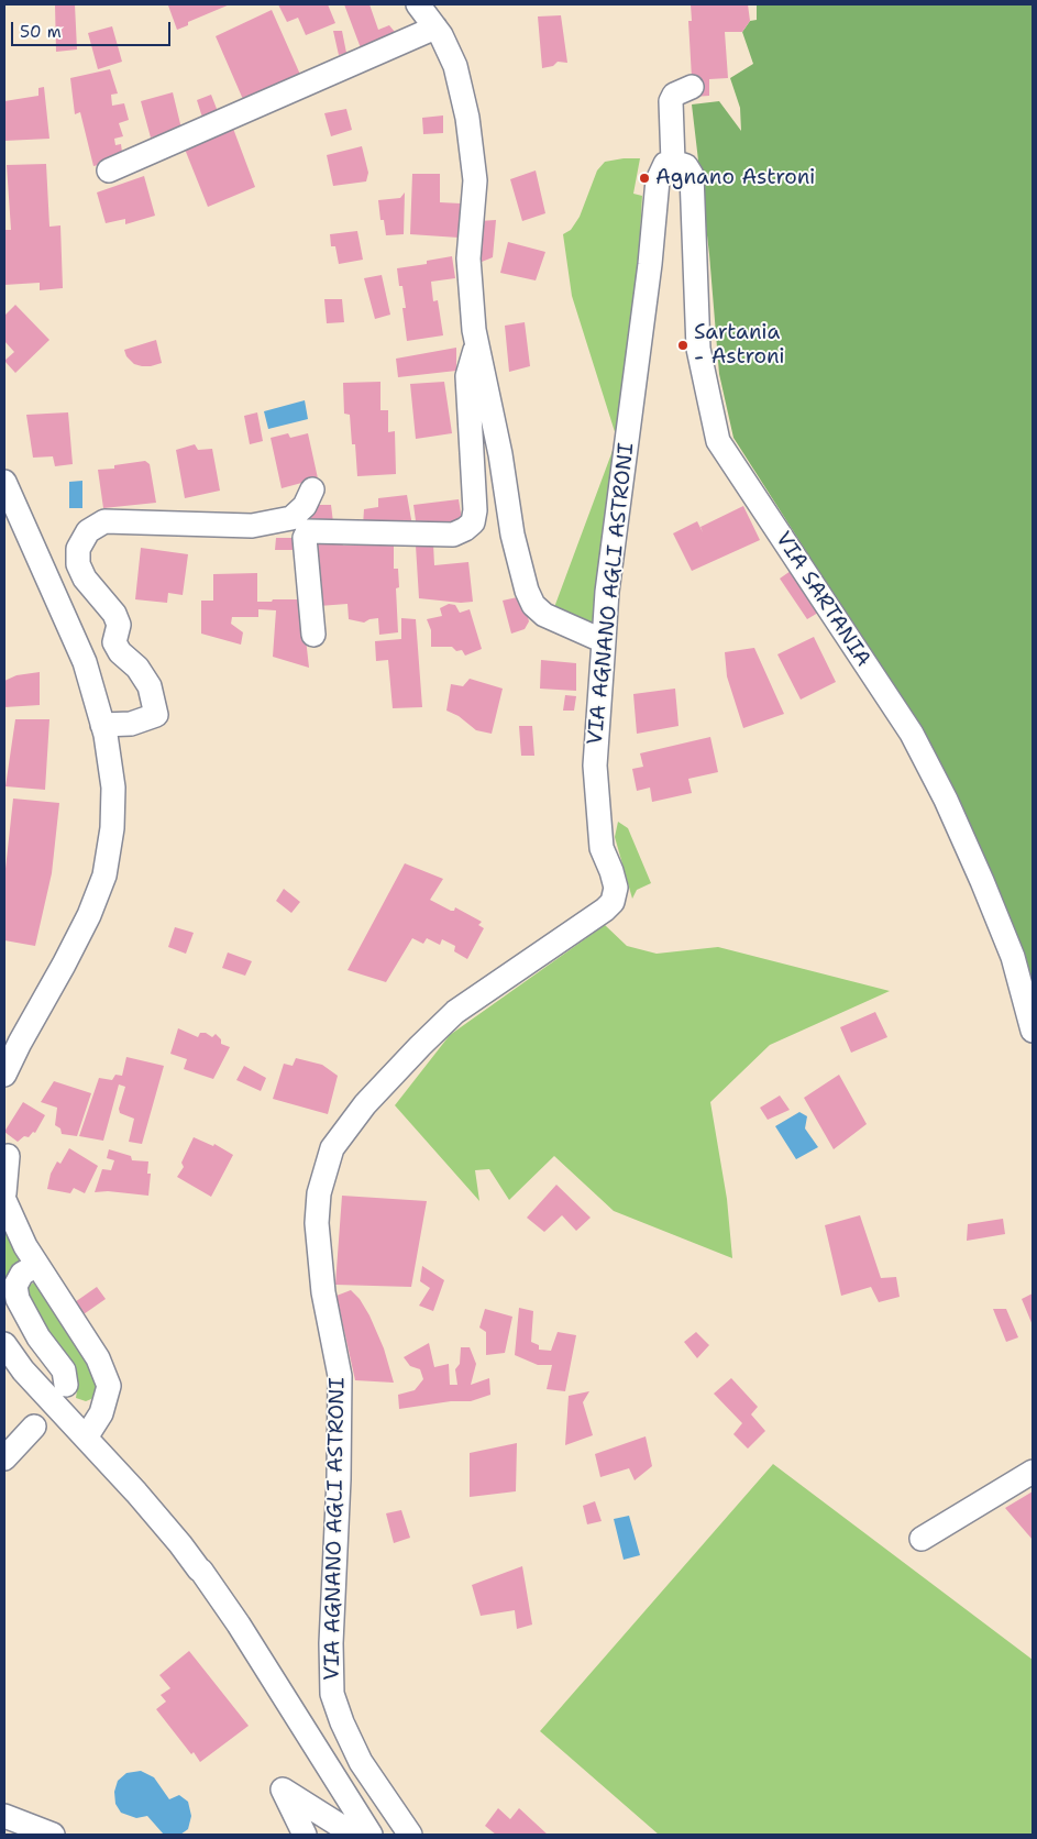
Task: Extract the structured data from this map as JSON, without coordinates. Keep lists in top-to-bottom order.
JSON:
{
  "streets": {
    "street": ["VIA AGNANO AGLI ASTRONI", "VIA SARTANIA"]
  },
  "crossings": [
    ["VIA AGNANO AGLI ASTRONI", "VIA SARTANIA"]
  ],
  "places": ["Agnano Astroni", "Sartania - Astroni"],
  "scale_bar": "50 m"
}
